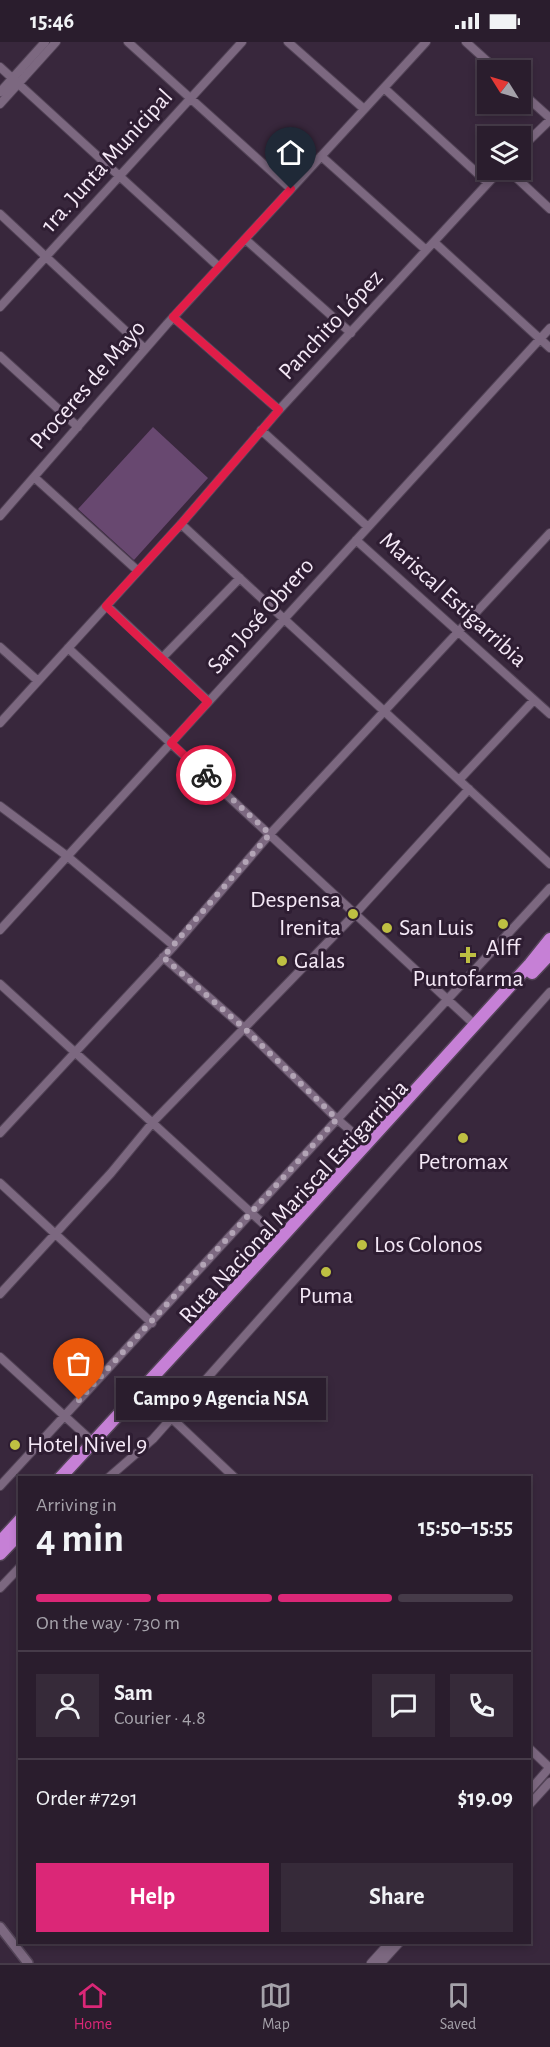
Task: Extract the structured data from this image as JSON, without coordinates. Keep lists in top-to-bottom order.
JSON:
{
  "streets": {
    "highway": ["Ruta Nacional Mariscal Estigarribia"],
    "street": [
      "1ra. Junta Municipal",
      "Panchito López",
      "Proceres de Mayo",
      "Mariscal Estigarribia",
      "San José Obrero"
    ]
  },
  "crossings": [
    ["Mariscal Estigarribia", "San José Obrero"]
  ],
  "places": {
    "other": [
      "Despensa Irenita",
      "Alff",
      "San Luis",
      "Galas",
      "Petromax",
      "Los Colonos",
      "Puma",
      "Campo 9 Agencia NSA",
      "Hotel Nivel 9"
    ],
    "health": ["Puntofarma"]
  },
  "north": "top left",
  "page": {
    "status": "15:46",
    "bubble": "Campo 9 Agencia NSA",
    "heading": ["4 min", "Arriving in", "15:50–15:55"],
    "panel": [
      "Sam",
      "Courier · 4.8",
      "Order #7291",
      "$19.09"
    ],
    "bar": "On the way · 730 m",
    "buttons": ["Help", "Share"],
    "tabs": ["Home", "Map", "Saved"]
  }
}
